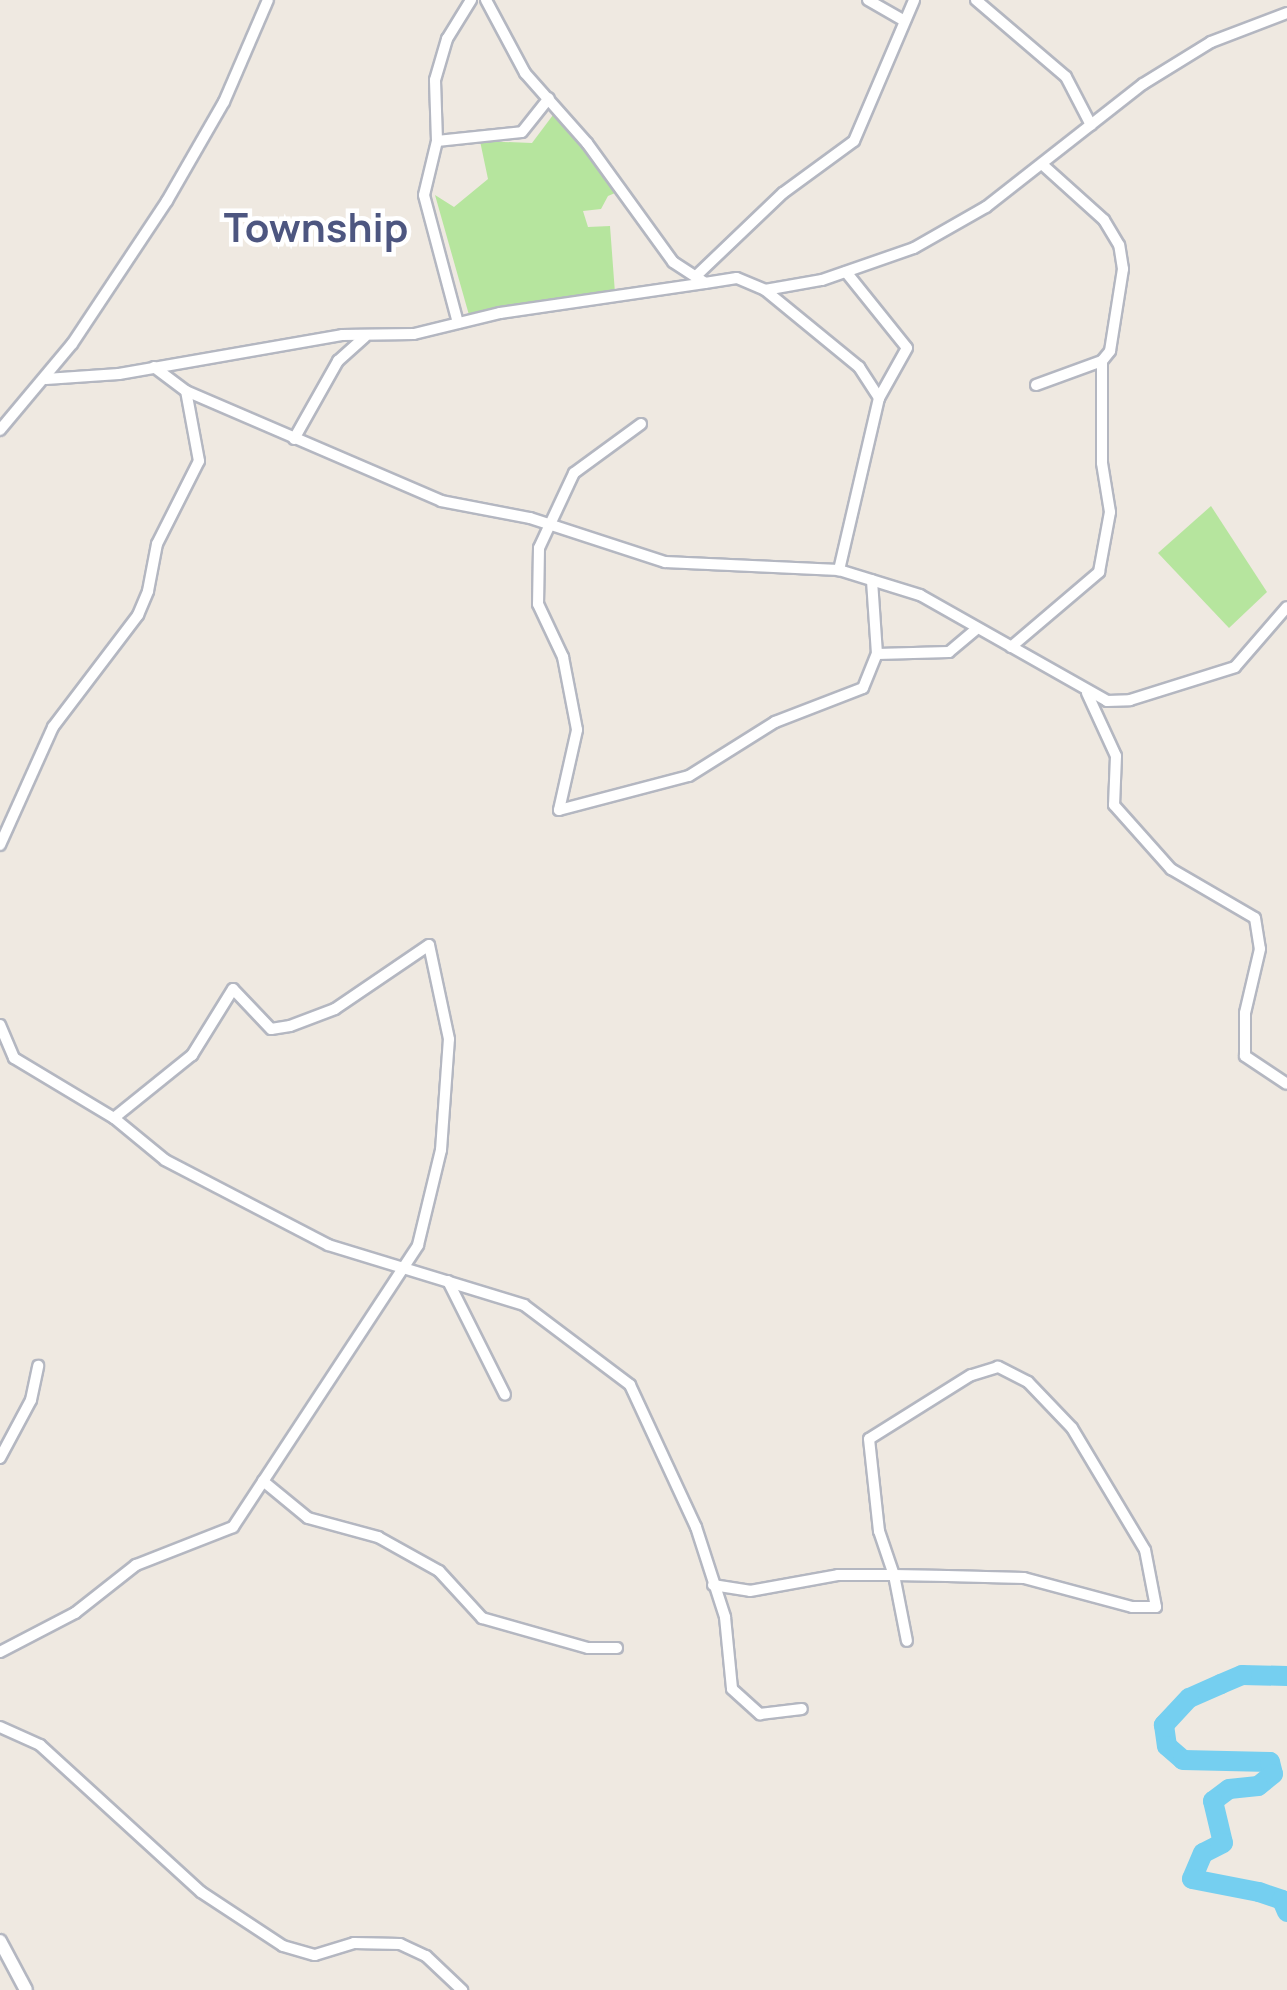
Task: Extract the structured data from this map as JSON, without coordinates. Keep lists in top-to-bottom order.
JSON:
{
  "districts": ["Township"]
}
